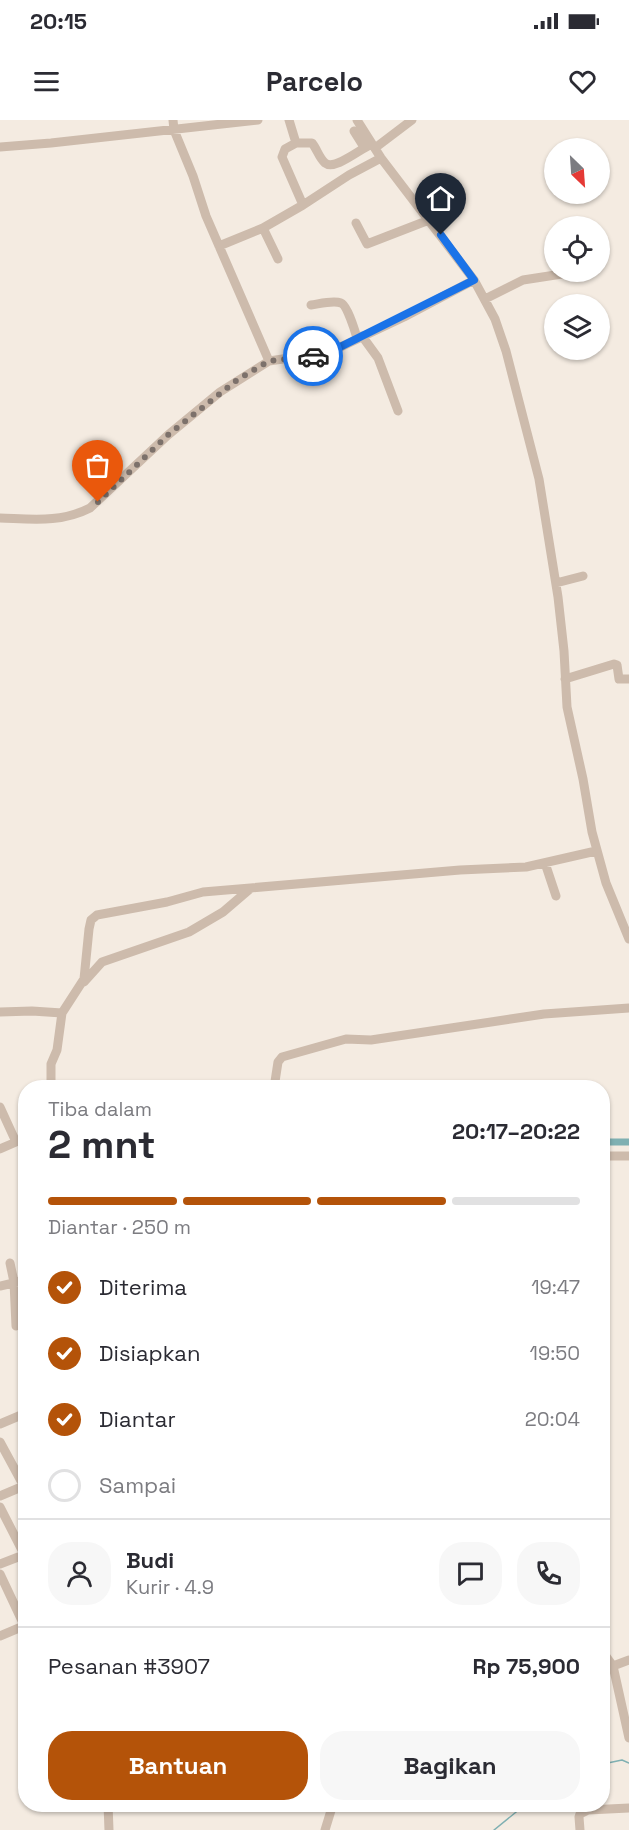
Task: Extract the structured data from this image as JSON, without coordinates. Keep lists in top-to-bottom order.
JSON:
{
  "north": "bottom right",
  "page": {
    "status": "20:15",
    "header": "Parcelo",
    "heading": ["2 mnt", "Tiba dalam", "20:17–20:22"],
    "panel": [
      "Budi",
      "Kurir · 4.9",
      "Pesanan #3907",
      "Rp 75,900"
    ],
    "bar": "Diantar · 250 m",
    "list": [
      ["Diterima", "19:47"],
      ["Disiapkan", "19:50"],
      ["Diantar", "20:04"],
      "Sampai"
    ],
    "buttons": ["Bantuan", "Bagikan"]
  }
}
